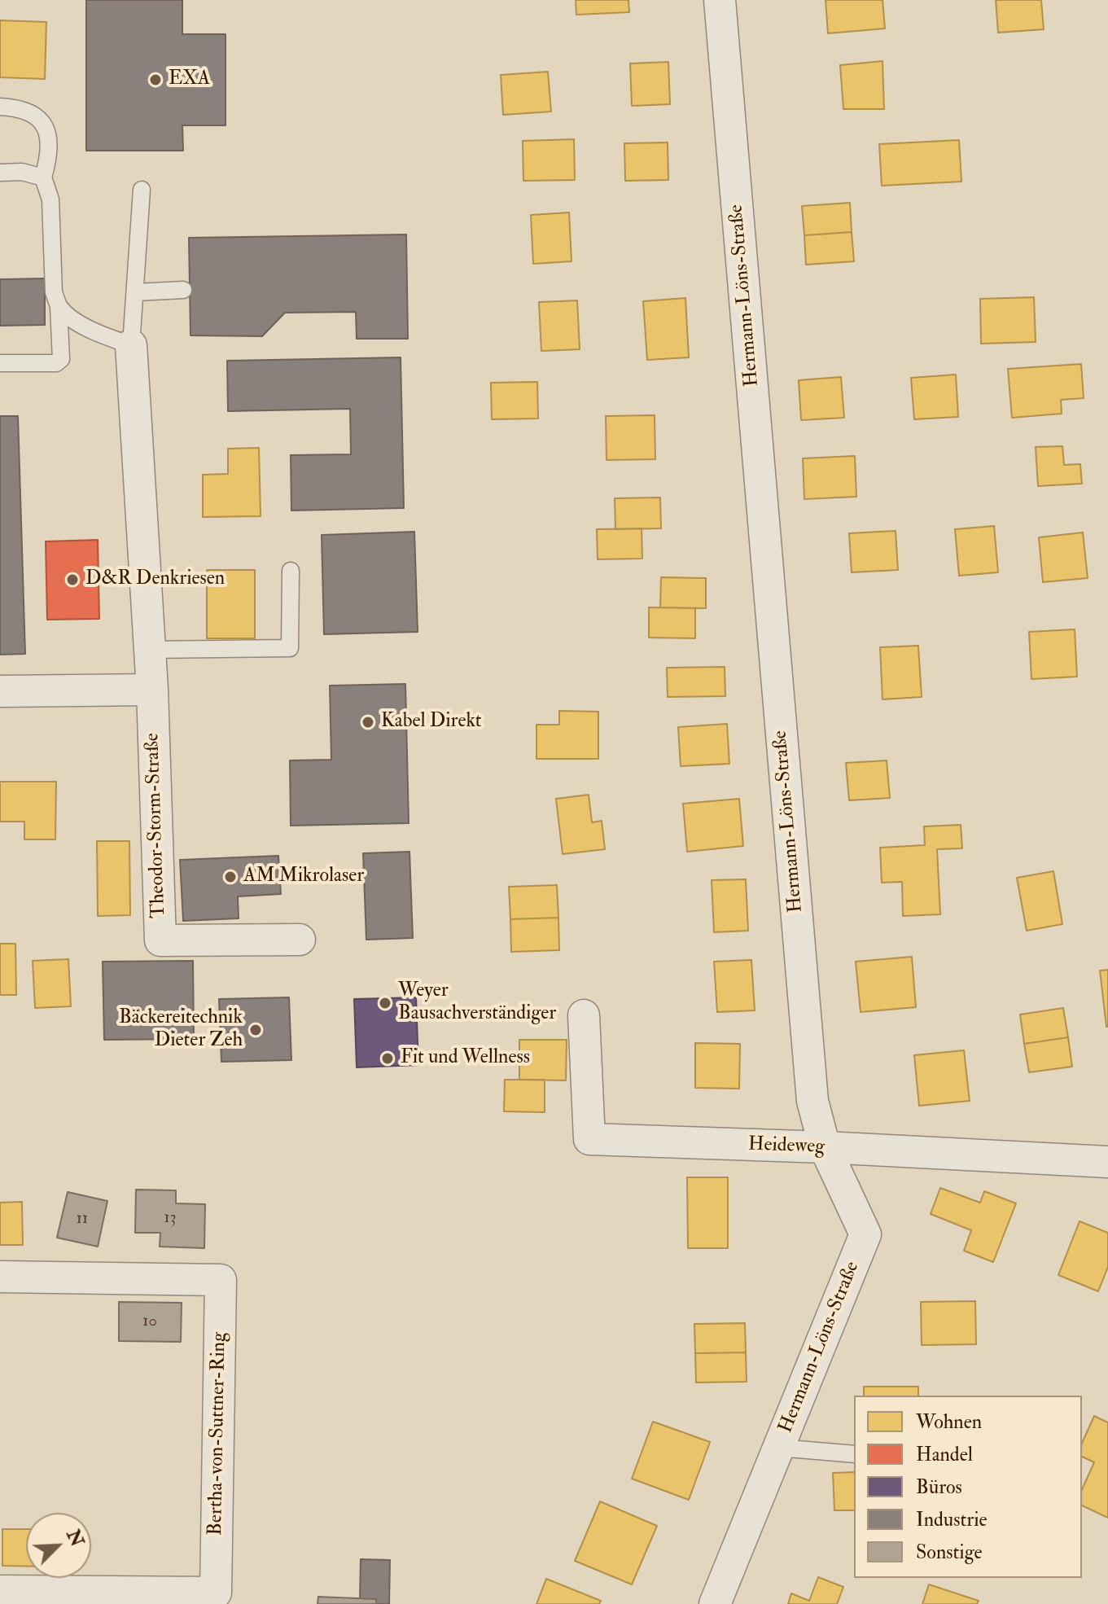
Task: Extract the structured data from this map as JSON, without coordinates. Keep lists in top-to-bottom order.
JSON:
{
  "streets": {
    "street": [
      "Hermann-Löns-Straße",
      "Theodor-Storm-Straße",
      "Heideweg",
      "Bertha-von-Suttner-Ring"
    ]
  },
  "crossings": [
    ["Hermann-Löns-Straße", "Heideweg"]
  ],
  "places": [
    "EXA",
    "D&R Denkriesen",
    "Kabel Direkt",
    "AM Mikrolaser",
    "Weyer Bausachverständiger",
    "Bäckereitechnik Dieter Zeh",
    "Fit und Wellness"
  ],
  "house_numbers": ["13", "11", "10"],
  "legend": [
    "Wohnen",
    "Handel",
    "Büros",
    "Industrie",
    "Sonstige"
  ],
  "north": "top right"
}
